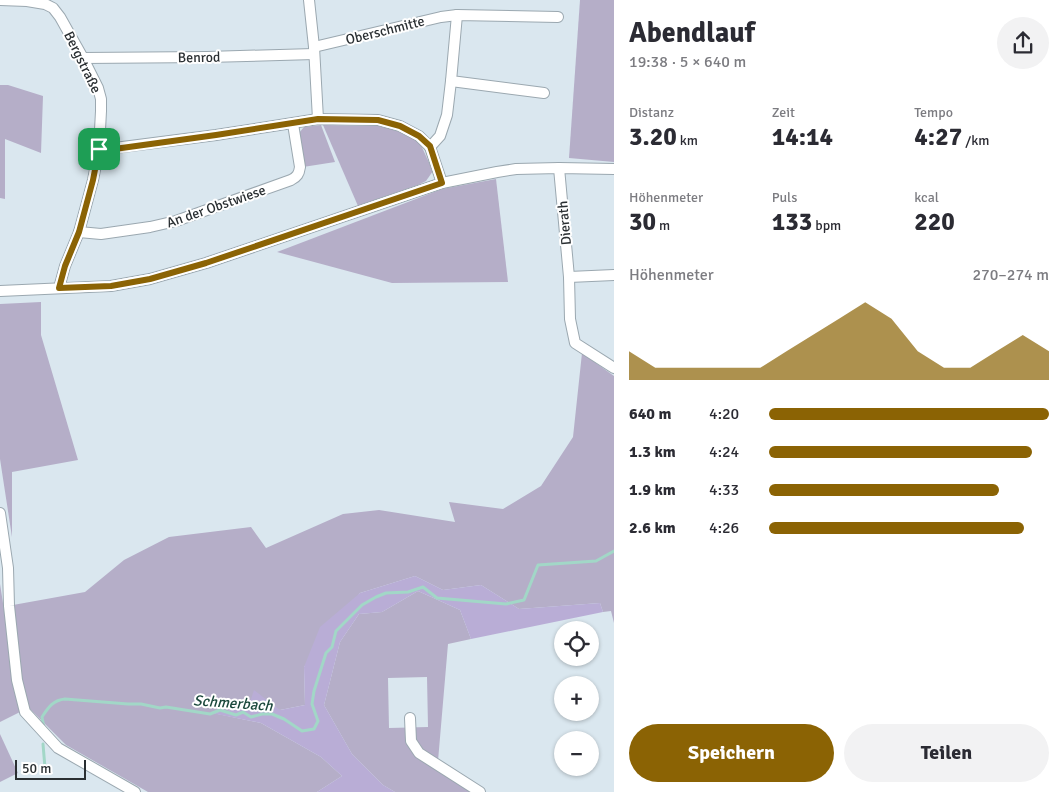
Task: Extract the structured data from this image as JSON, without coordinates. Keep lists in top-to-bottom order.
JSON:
{
  "streets": {
    "street": [
      "Oberschmitte",
      "Benrod",
      "Bergstraße",
      "An der Obstwiese",
      "Dierath"
    ]
  },
  "crossings": [
    ["Oberschmitte", "Benrod"],
    ["Benrod", "Bergstraße"],
    ["Bergstraße", "An der Obstwiese"]
  ],
  "water": ["Schmerbach"],
  "scale_bar": "50 m",
  "page": {
    "heading": ["Abendlauf", "19:38 · 5 × 640 m"],
    "stats": [
      ["Distanz", "3.20 km"],
      ["Zeit", "14:14"],
      ["Tempo", "4:27 /km"],
      ["Höhenmeter", "30 m"],
      ["Puls", "133 bpm"],
      ["kcal", "220"]
    ],
    "chart": ["Höhenmeter", "270–274 m"],
    "list": [
      {
        "name": "640 m",
        "note": "4:20"
      },
      {
        "name": "1.3 km",
        "note": "4:24"
      },
      {
        "name": "1.9 km",
        "note": "4:33"
      },
      {
        "name": "2.6 km",
        "note": "4:26"
      }
    ],
    "map_buttons": ["+", "−"],
    "buttons": ["Speichern", "Teilen"],
    "scale": "50 m"
  }
}
